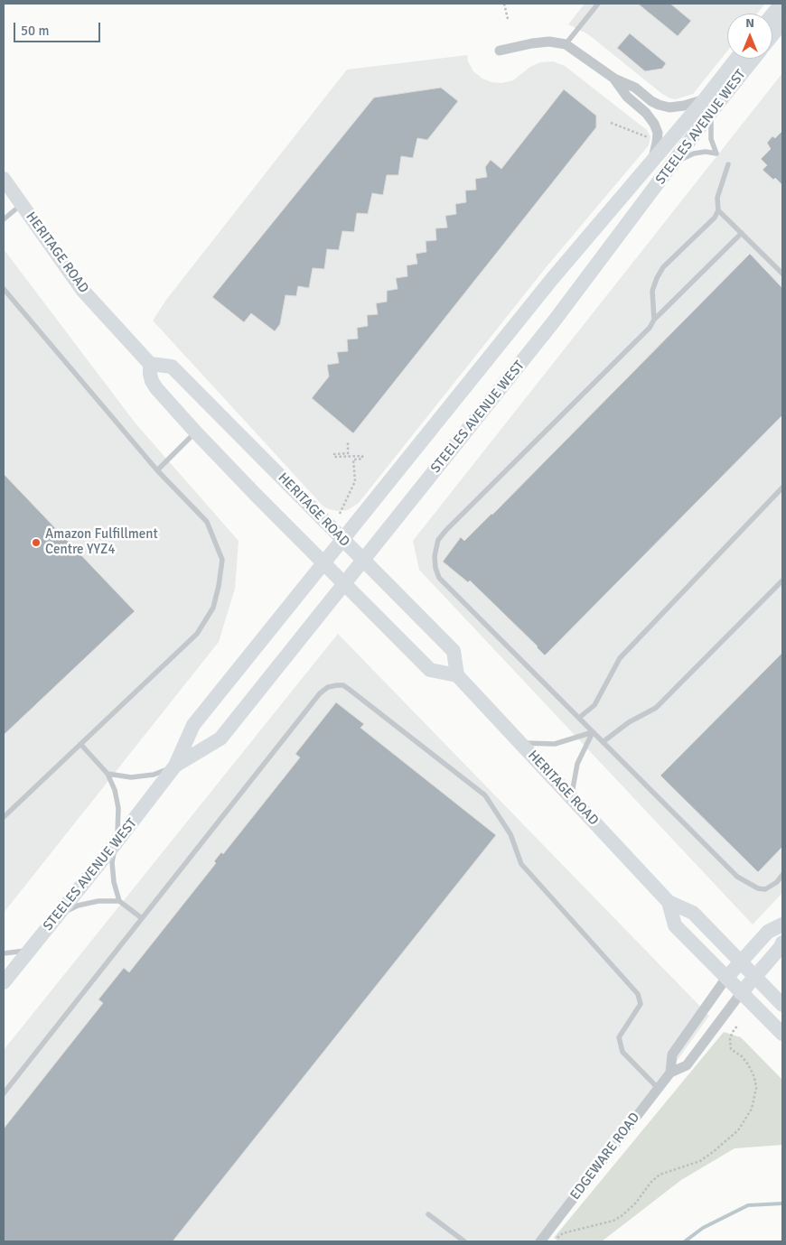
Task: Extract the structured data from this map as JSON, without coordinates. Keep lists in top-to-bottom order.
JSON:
{
  "streets": {
    "main road": ["STEELES AVENUE WEST", "HERITAGE ROAD", "EDGEWARE ROAD"]
  },
  "crossings": [
    ["STEELES AVENUE WEST", "HERITAGE ROAD"],
    ["HERITAGE ROAD", "EDGEWARE ROAD"]
  ],
  "places": ["Amazon Fulfillment Centre YYZ4"],
  "scale_bar": "50 m",
  "north": "top"
}
